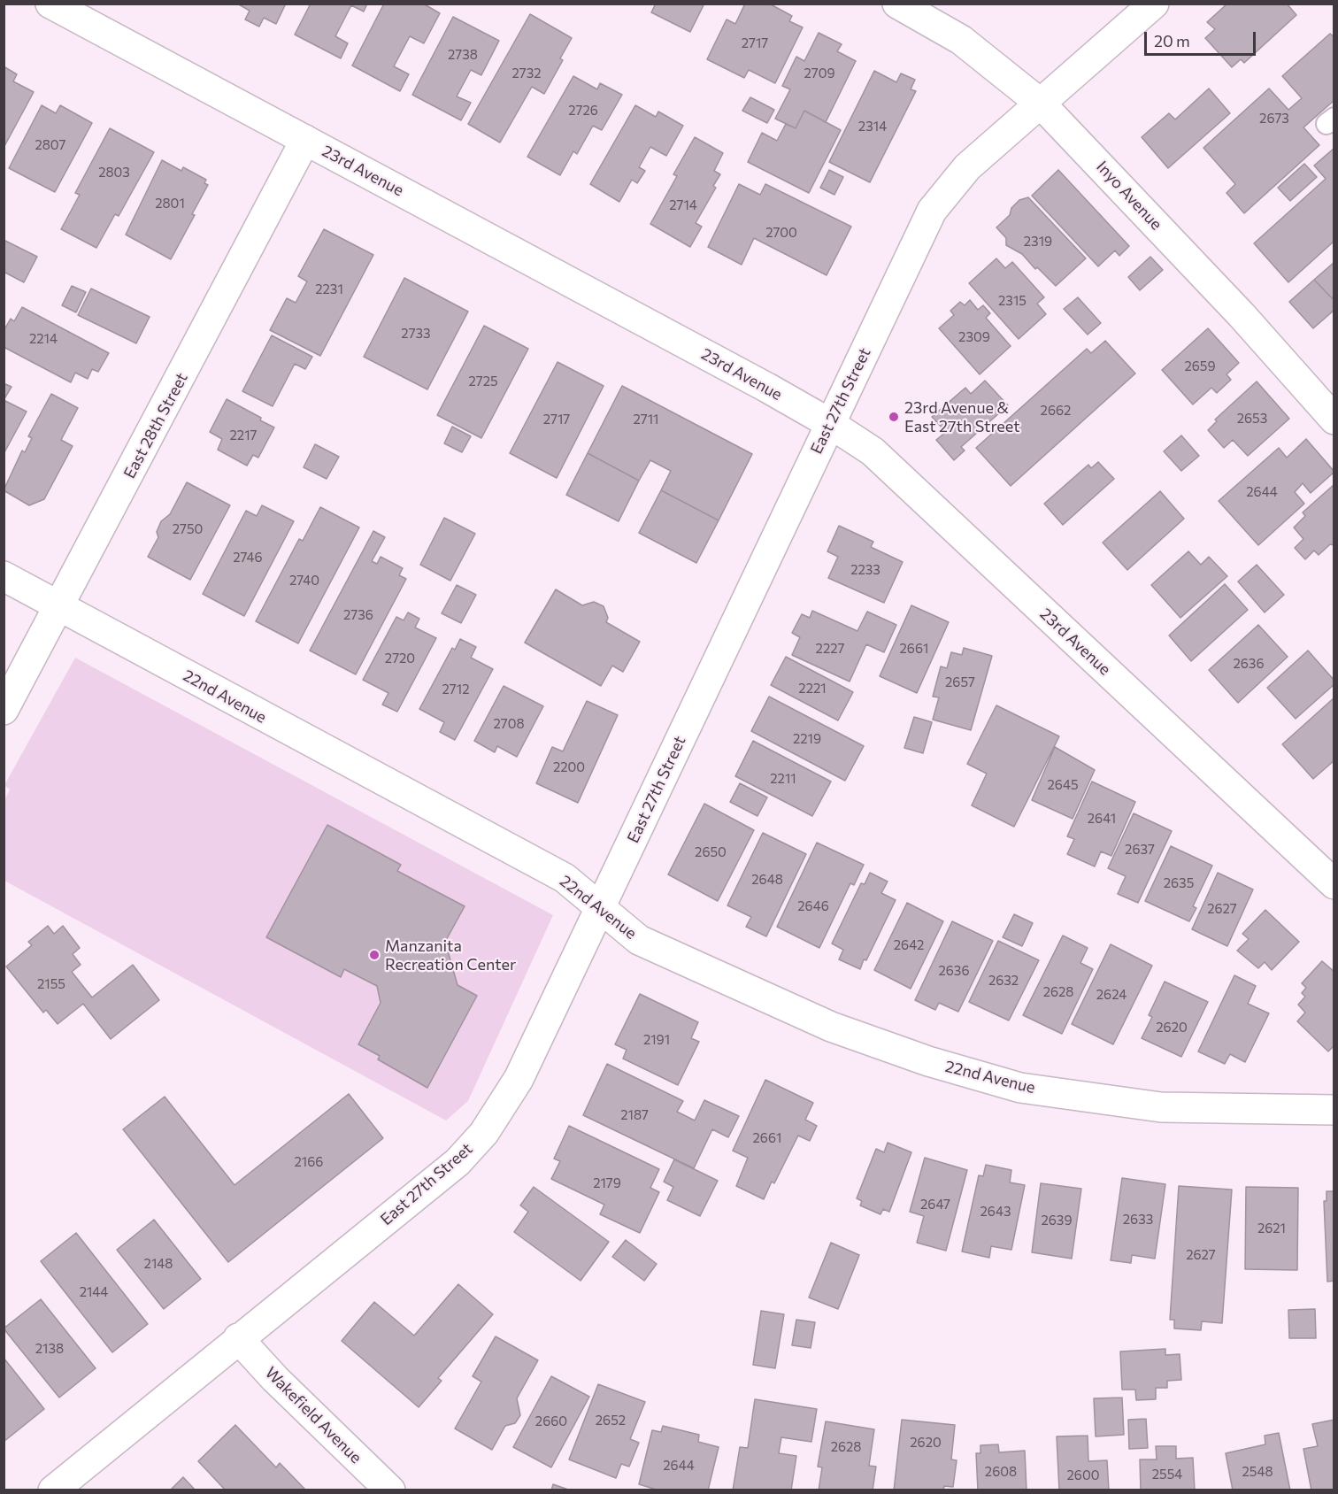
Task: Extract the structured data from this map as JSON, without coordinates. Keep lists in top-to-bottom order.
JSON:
{
  "streets": {
    "street": [
      "23rd Avenue",
      "Inyo Avenue",
      "East 27th Street",
      "East 28th Street",
      "22nd Avenue",
      "Wakefield Avenue"
    ]
  },
  "crossings": [
    ["23rd Avenue", "East 27th Street"],
    ["23rd Avenue", "East 28th Street"],
    ["Inyo Avenue", "East 27th Street"],
    ["East 27th Street", "22nd Avenue"],
    ["East 27th Street", "Wakefield Avenue"],
    ["East 28th Street", "22nd Avenue"]
  ],
  "places": ["23rd Avenue & East 27th Street", "Manzanita Recreation Center"],
  "house_numbers": [
    "2717",
    "2738",
    "2732",
    "2709",
    "2726",
    "2673",
    "2314",
    "2807",
    "2803",
    "2801",
    "2714",
    "2700",
    "2319",
    "2231",
    "2315",
    "2733",
    "2309",
    "2214",
    "2659",
    "2725",
    "2662",
    "2653",
    "2717",
    "2711",
    "2217",
    "2644",
    "2750",
    "2746",
    "2233",
    "2740",
    "2736",
    "2227",
    "2661",
    "2720",
    "2636",
    "2657",
    "2221",
    "2712",
    "2708",
    "2219",
    "2200",
    "2211",
    "2645",
    "2641",
    "2637",
    "2650",
    "2648",
    "2635",
    "2646",
    "2627",
    "2642",
    "2636",
    "2632",
    "2155",
    "2628",
    "2624",
    "2620",
    "2191",
    "2187",
    "2661",
    "2166",
    "2179",
    "2647",
    "2643",
    "2633",
    "2639",
    "2621",
    "2627",
    "2148",
    "2144",
    "2138",
    "2652",
    "2660",
    "2620",
    "2628",
    "2644",
    "2608",
    "2548",
    "2554",
    "2600"
  ],
  "scale_bar": "20 m"
}
